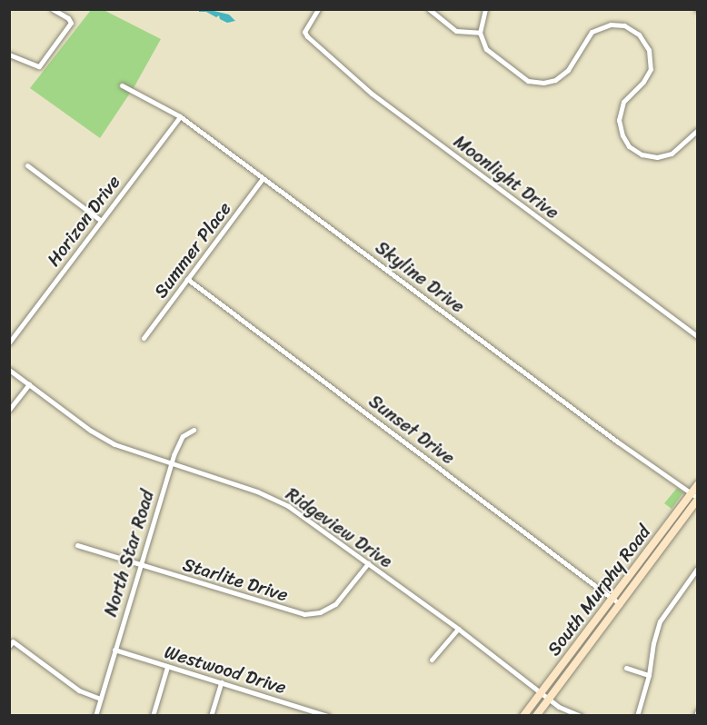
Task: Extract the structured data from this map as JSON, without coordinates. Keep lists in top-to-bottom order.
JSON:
{
  "streets": {
    "main road": ["South Murphy Road"],
    "street": [
      "Moonlight Drive",
      "Horizon Drive",
      "Summer Place",
      "Skyline Drive",
      "Sunset Drive",
      "Ridgeview Drive",
      "North Star Road",
      "Starlite Drive",
      "Westwood Drive"
    ]
  },
  "crossings": [
    ["Horizon Drive", "Skyline Drive"],
    ["Summer Place", "Skyline Drive"],
    ["Summer Place", "Sunset Drive"],
    ["Skyline Drive", "South Murphy Road"],
    ["Sunset Drive", "South Murphy Road"],
    ["Ridgeview Drive", "North Star Road"],
    ["Ridgeview Drive", "Starlite Drive"],
    ["Ridgeview Drive", "South Murphy Road"],
    ["North Star Road", "Starlite Drive"],
    ["North Star Road", "Westwood Drive"]
  ]
}
